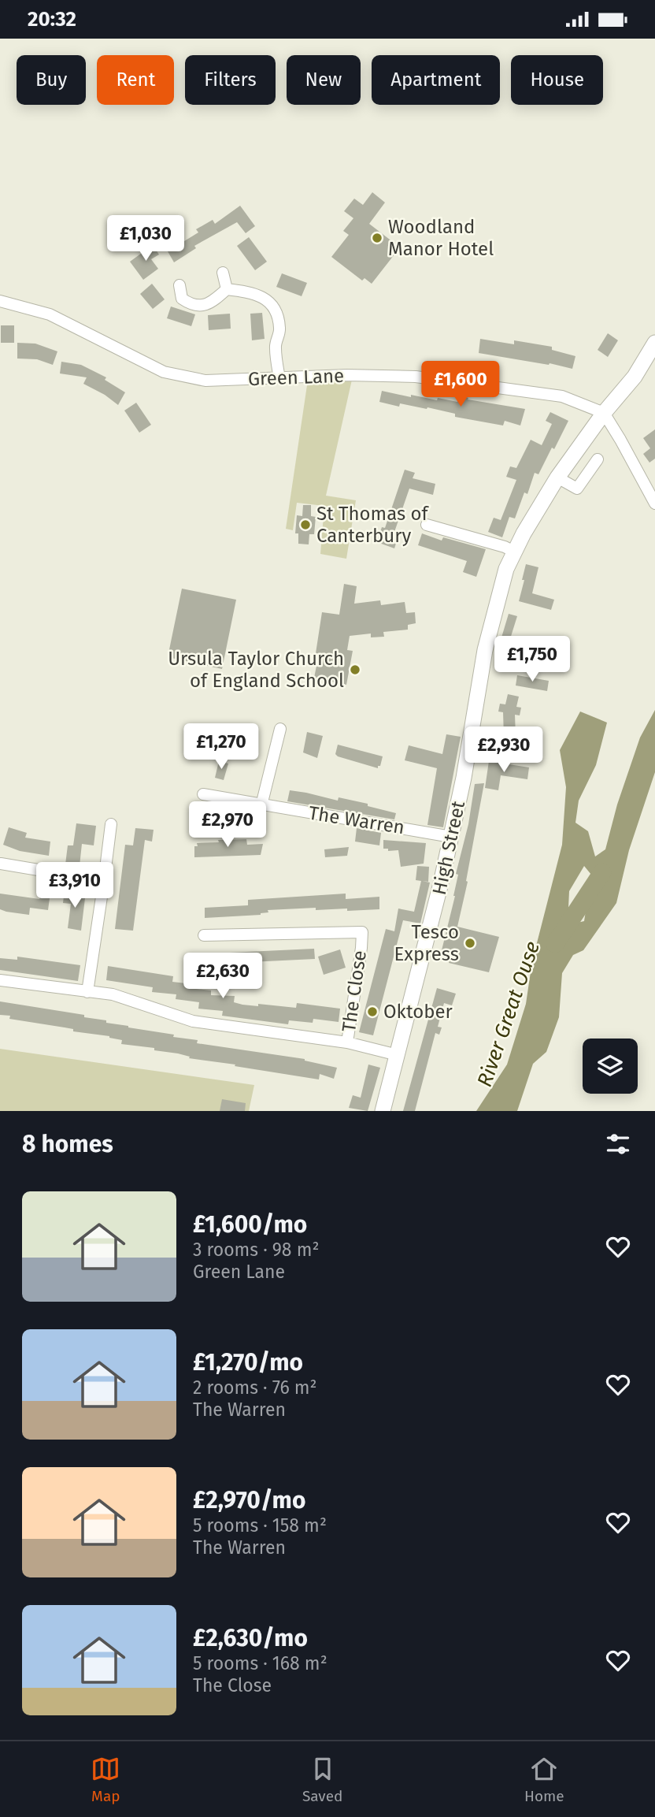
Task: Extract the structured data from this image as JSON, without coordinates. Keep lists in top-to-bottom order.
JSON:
{
  "streets": {
    "street": [
      "Green Lane",
      "The Warren",
      "High Street",
      "The Close"
    ]
  },
  "crossings": [
    ["Green Lane", "High Street"],
    ["The Warren", "High Street"]
  ],
  "water": ["River Great Ouse"],
  "places": [
    "Woodland Manor Hotel",
    "St Thomas of Canterbury",
    "Ursula Taylor Church of England School",
    "Tesco Express",
    "Oktober"
  ],
  "page": {
    "status": "20:32",
    "chip": [
      "Buy",
      "Rent",
      "Filters",
      "New",
      "Apartment",
      "House"
    ],
    "price": [
      "£1,030",
      "£1,600",
      "£1,750",
      "£1,270",
      "£2,930",
      "£2,970",
      "£3,910",
      "£2,630"
    ],
    "heading": "8 homes",
    "list": [
      {
        "name": "£1,600/mo",
        "note": "3 rooms · 98 m² · Green Lane"
      },
      {
        "name": "£1,270/mo",
        "note": "2 rooms · 76 m² · The Warren"
      },
      {
        "name": "£2,970/mo",
        "note": "5 rooms · 158 m² · The Warren"
      },
      {
        "name": "£2,630/mo",
        "note": "5 rooms · 168 m² · The Close"
      }
    ],
    "tabs": ["Map", "Saved", "Home"]
  }
}
